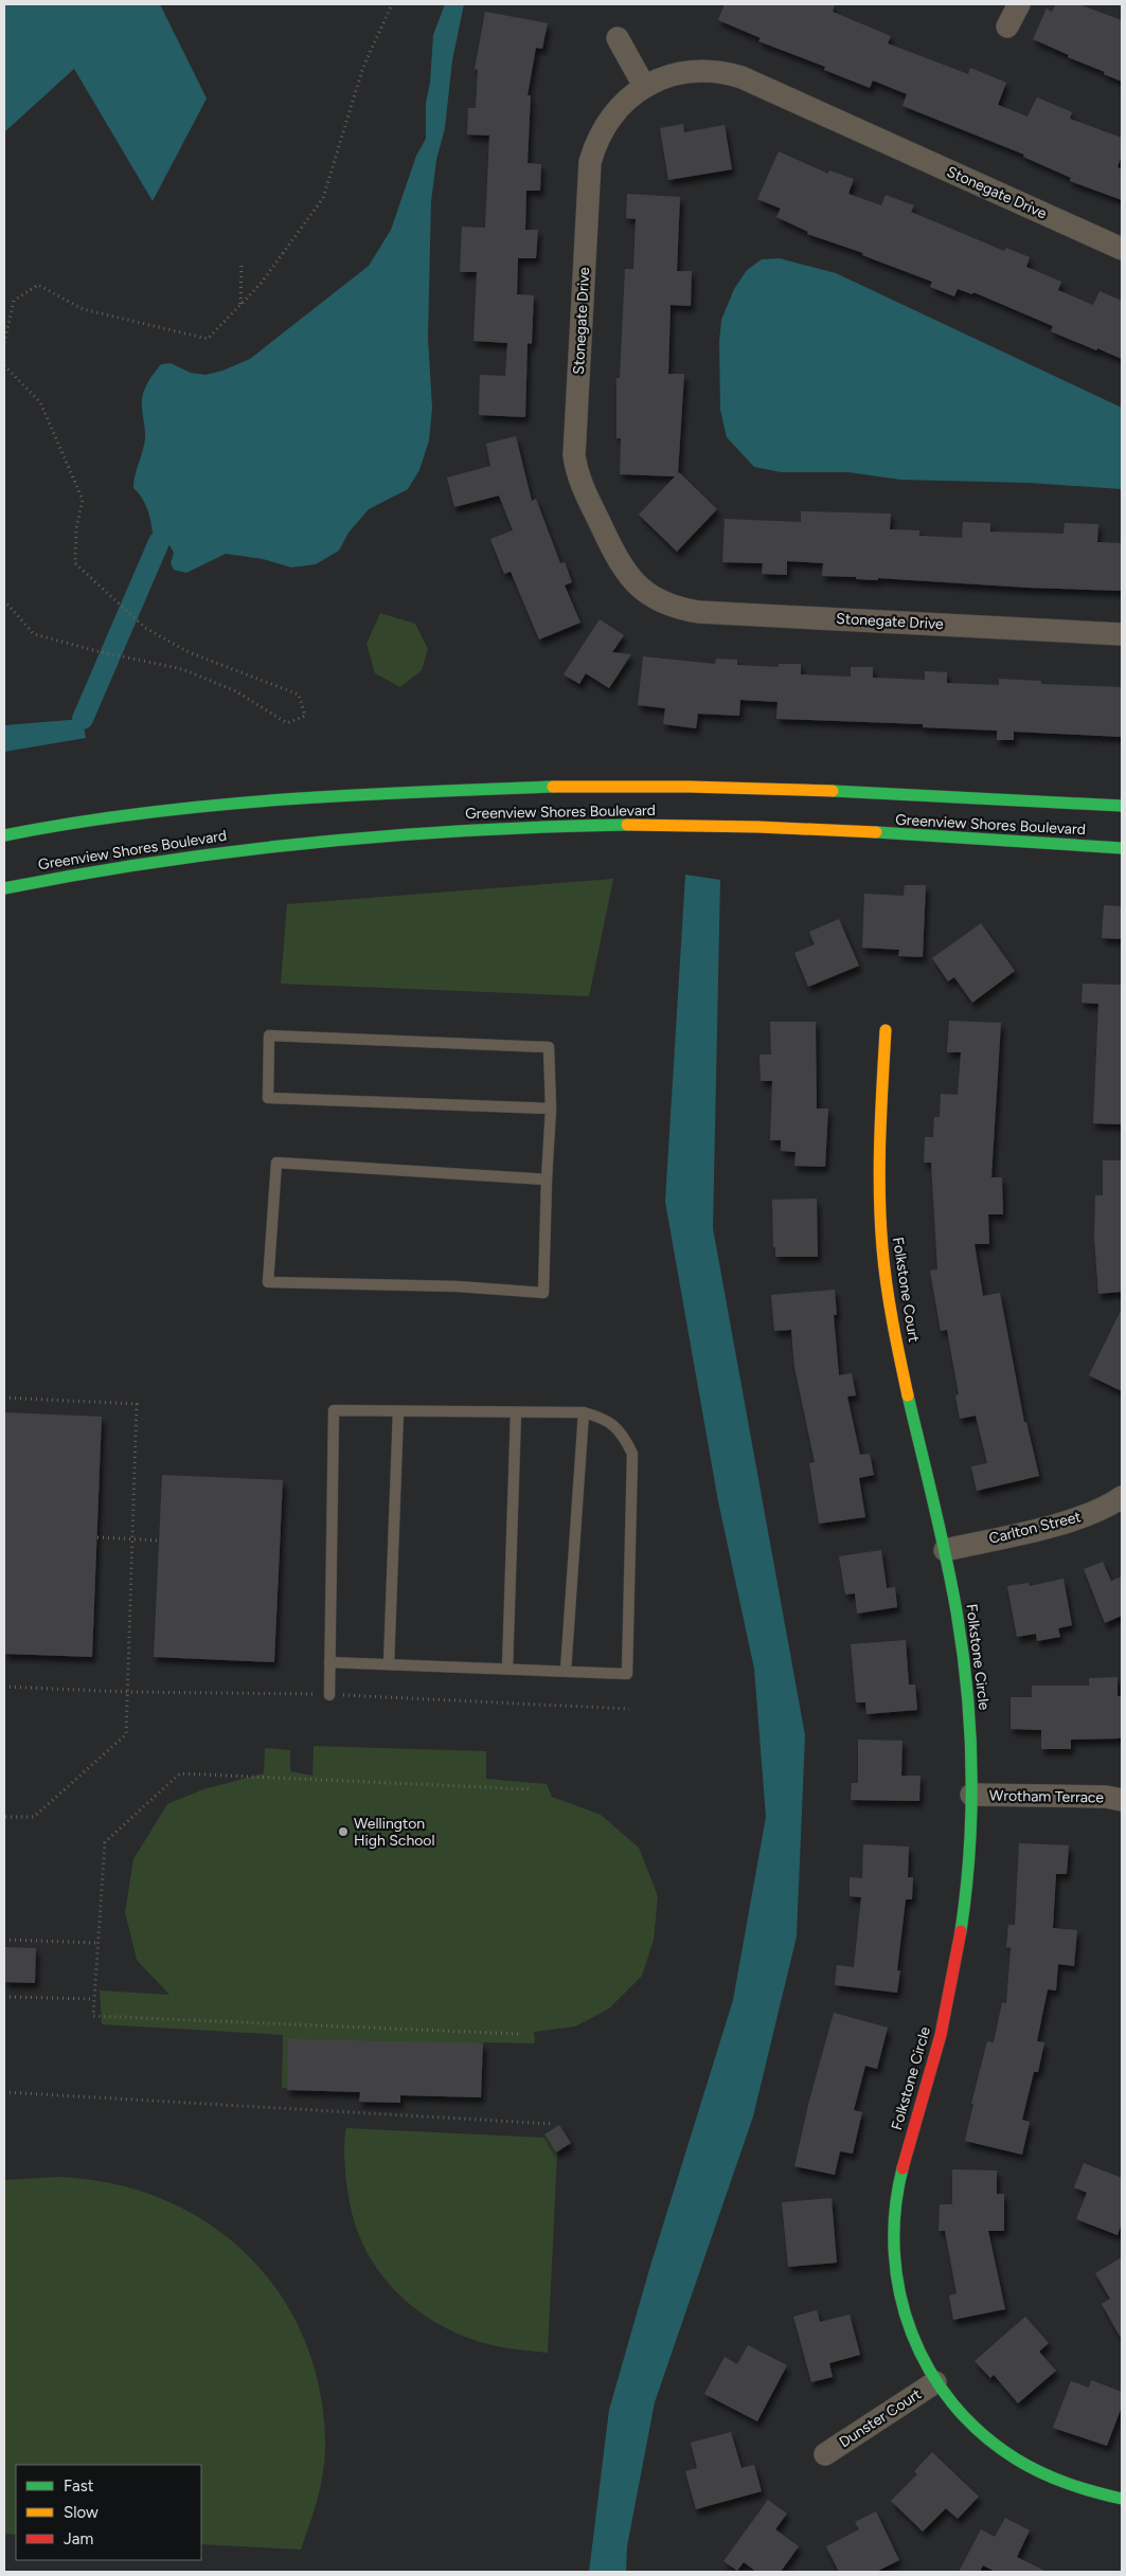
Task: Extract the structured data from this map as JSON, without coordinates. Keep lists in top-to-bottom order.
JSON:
{
  "streets": {
    "street": [
      "Stonegate Drive",
      "Greenview Shores Boulevard",
      "Folkstone Court",
      "Carlton Street",
      "Folkstone Circle",
      "Wrotham Terrace",
      "Dunster Court"
    ]
  },
  "crossings": [
    ["Folkstone Court", "Carlton Street"],
    ["Folkstone Court", "Folkstone Circle"],
    ["Carlton Street", "Folkstone Circle"],
    ["Folkstone Circle", "Wrotham Terrace"],
    ["Folkstone Circle", "Dunster Court"]
  ],
  "places": ["Wellington High School"],
  "legend": ["Fast", "Slow", "Jam"]
}
